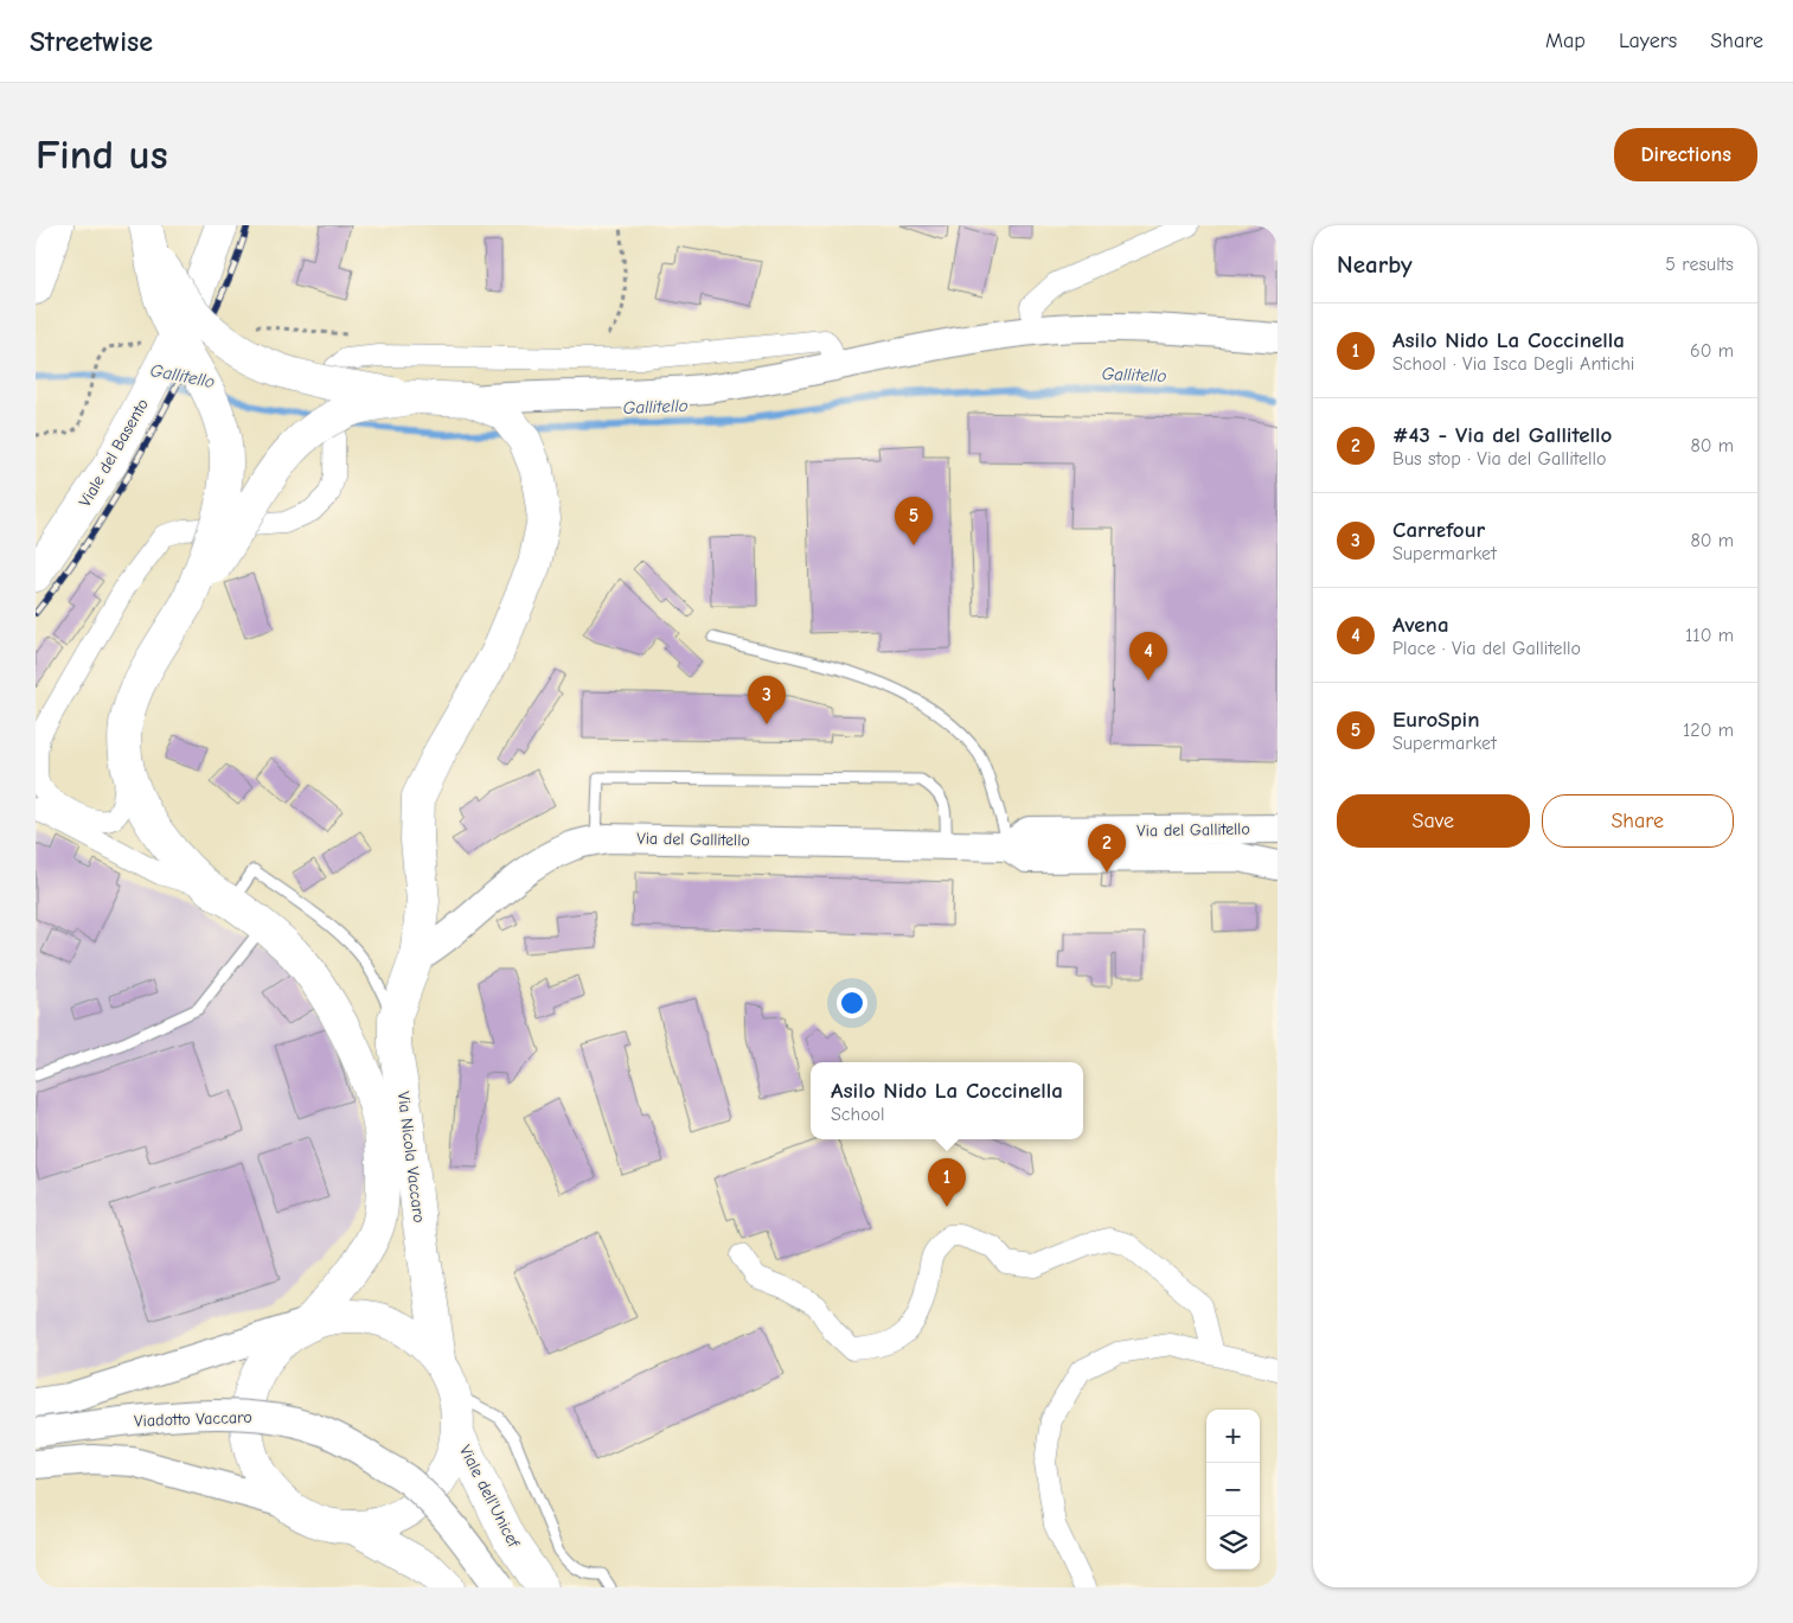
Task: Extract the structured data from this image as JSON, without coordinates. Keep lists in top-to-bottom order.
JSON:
{
  "streets": {
    "main road": ["Viale del Basento", "Via Nicola Vaccaro", "Viale dell'Unicef"],
    "street": ["Via del Gallitello", "Viadotto Vaccaro"]
  },
  "crossings": [
    ["Via del Gallitello", "Via Nicola Vaccaro"],
    ["Via Nicola Vaccaro", "Viale dell'Unicef"]
  ],
  "water": ["Gallitello"],
  "page": {
    "header": "Streetwise",
    "nav": ["Map", "Layers", "Share"],
    "buttons": [
      "Directions",
      ["Save", "Share"]
    ],
    "title": "Find us",
    "heading": ["Nearby", "5 results"],
    "list": [
      {
        "mark": "1",
        "name": "Asilo Nido La Coccinella",
        "note": "School · Via Isca Degli Antichi",
        "value": "60 m"
      },
      {
        "mark": "2",
        "name": "#43 - Via del Gallitello",
        "note": "Bus stop · Via del Gallitello",
        "value": "80 m"
      },
      {
        "mark": "3",
        "name": "Carrefour",
        "note": "Supermarket",
        "value": "80 m"
      },
      {
        "mark": "4",
        "name": "Avena",
        "note": "Place · Via del Gallitello",
        "value": "110 m"
      },
      {
        "mark": "5",
        "name": "EuroSpin",
        "note": "Supermarket",
        "value": "120 m"
      }
    ],
    "pins": [
      "5",
      "4",
      "3",
      "2",
      "1"
    ],
    "popup": ["Asilo Nido La Coccinella", "School"],
    "map_buttons": ["+", "−"]
  }
}
